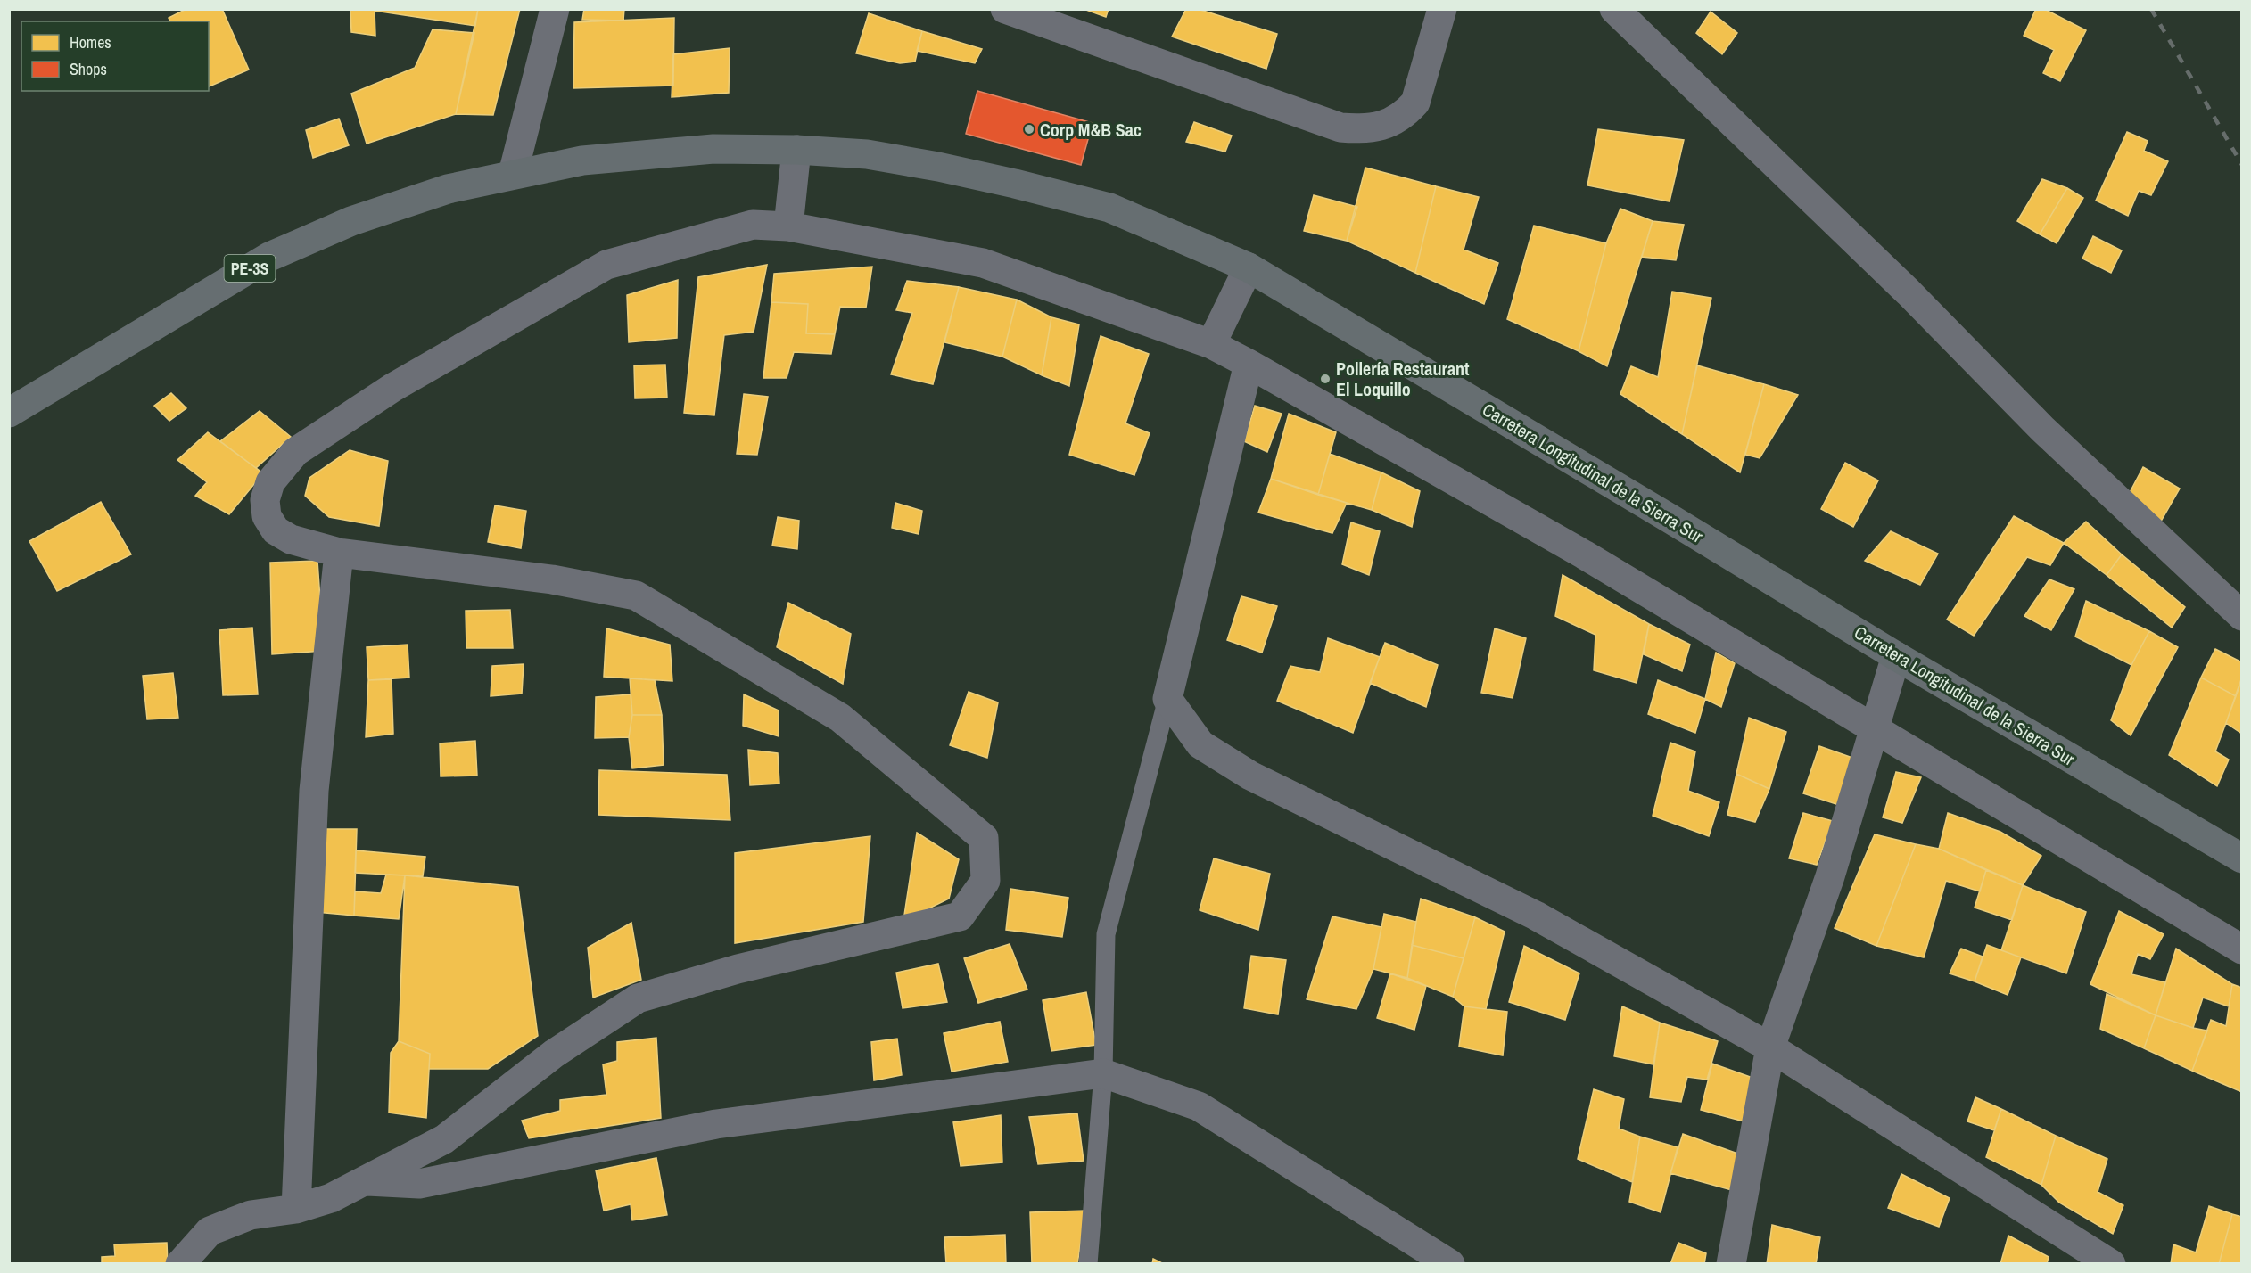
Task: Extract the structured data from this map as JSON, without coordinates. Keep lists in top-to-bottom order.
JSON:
{
  "streets": {
    "highway": ["PE-3S", "Carretera Longitudinal de la Sierra Sur"]
  },
  "places": ["Corp M&B Sac", "Pollería Restaurant El Loquillo"],
  "legend": ["Homes", "Shops"]
}
